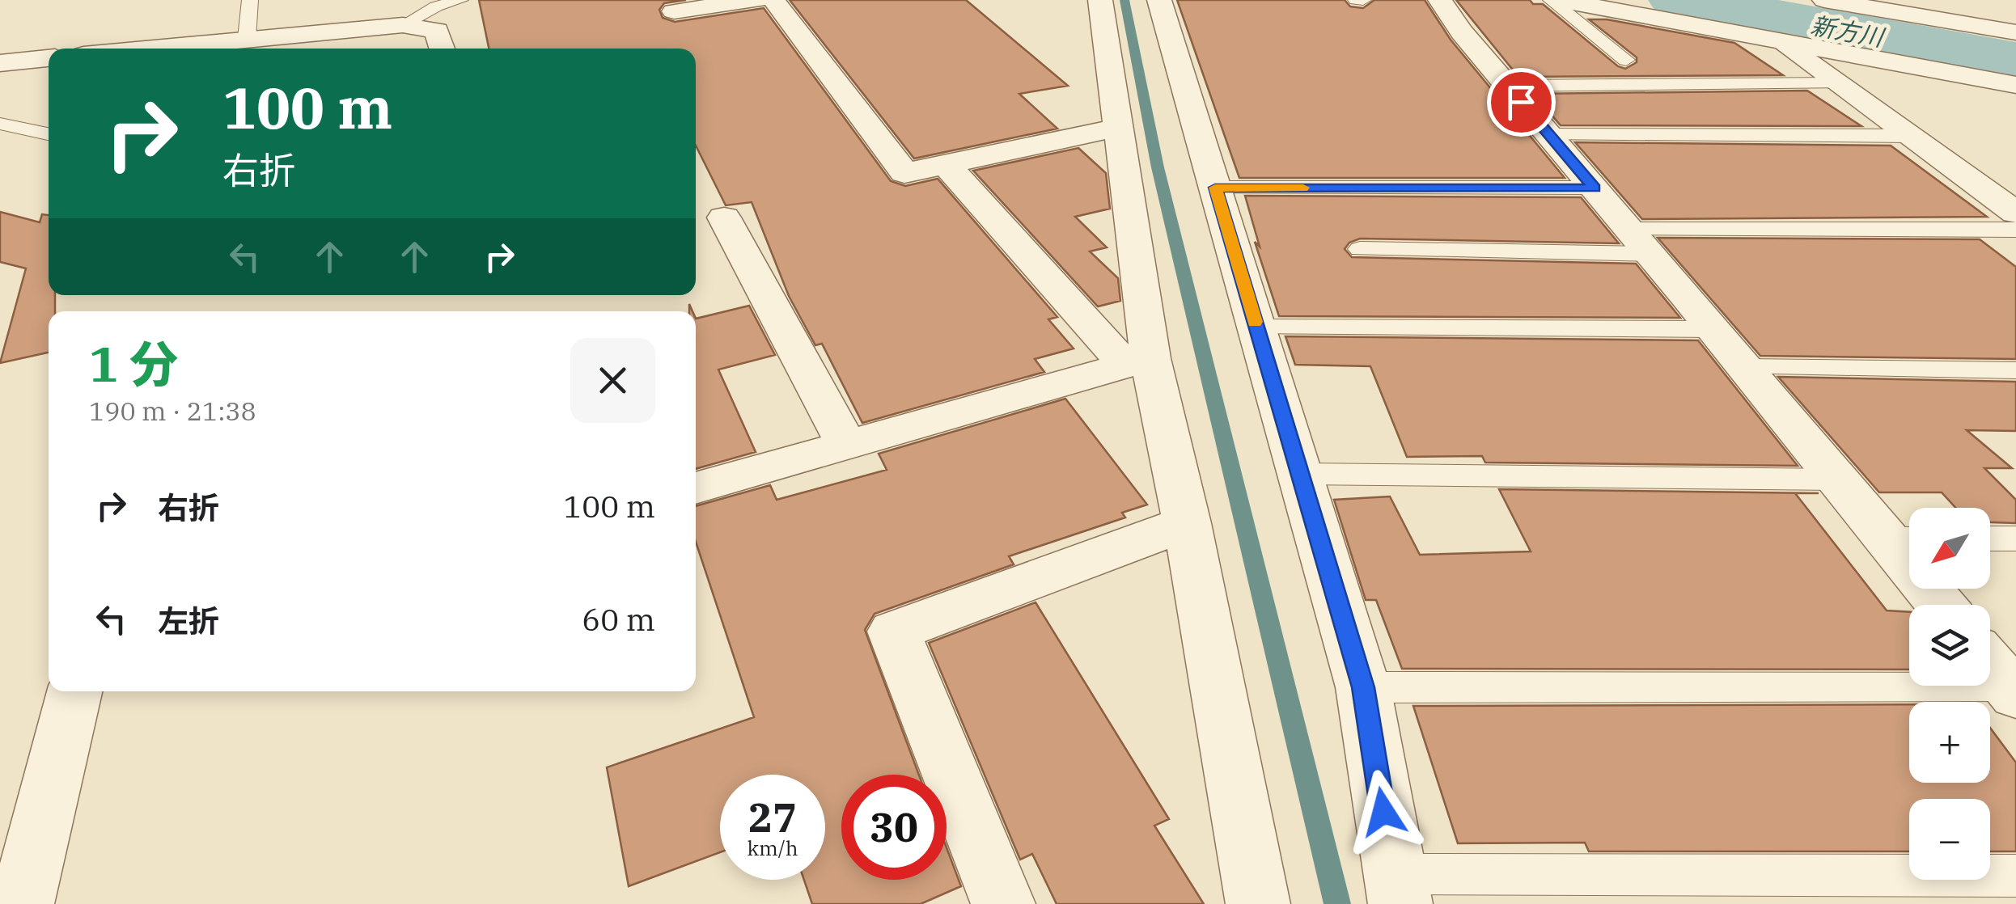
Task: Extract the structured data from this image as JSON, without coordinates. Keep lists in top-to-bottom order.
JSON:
{
  "water": ["新方川"],
  "north": "bottom left",
  "page": {
    "turn": ["100 m", "右折"],
    "heading": ["1 分", "190 m · 21:38"],
    "list": [
      {
        "name": "右折",
        "value": "100 m"
      },
      {
        "name": "左折",
        "value": "60 m"
      }
    ],
    "map_buttons": ["+", "−"],
    "speed": "27 km/h",
    "limit": "30"
  }
}
